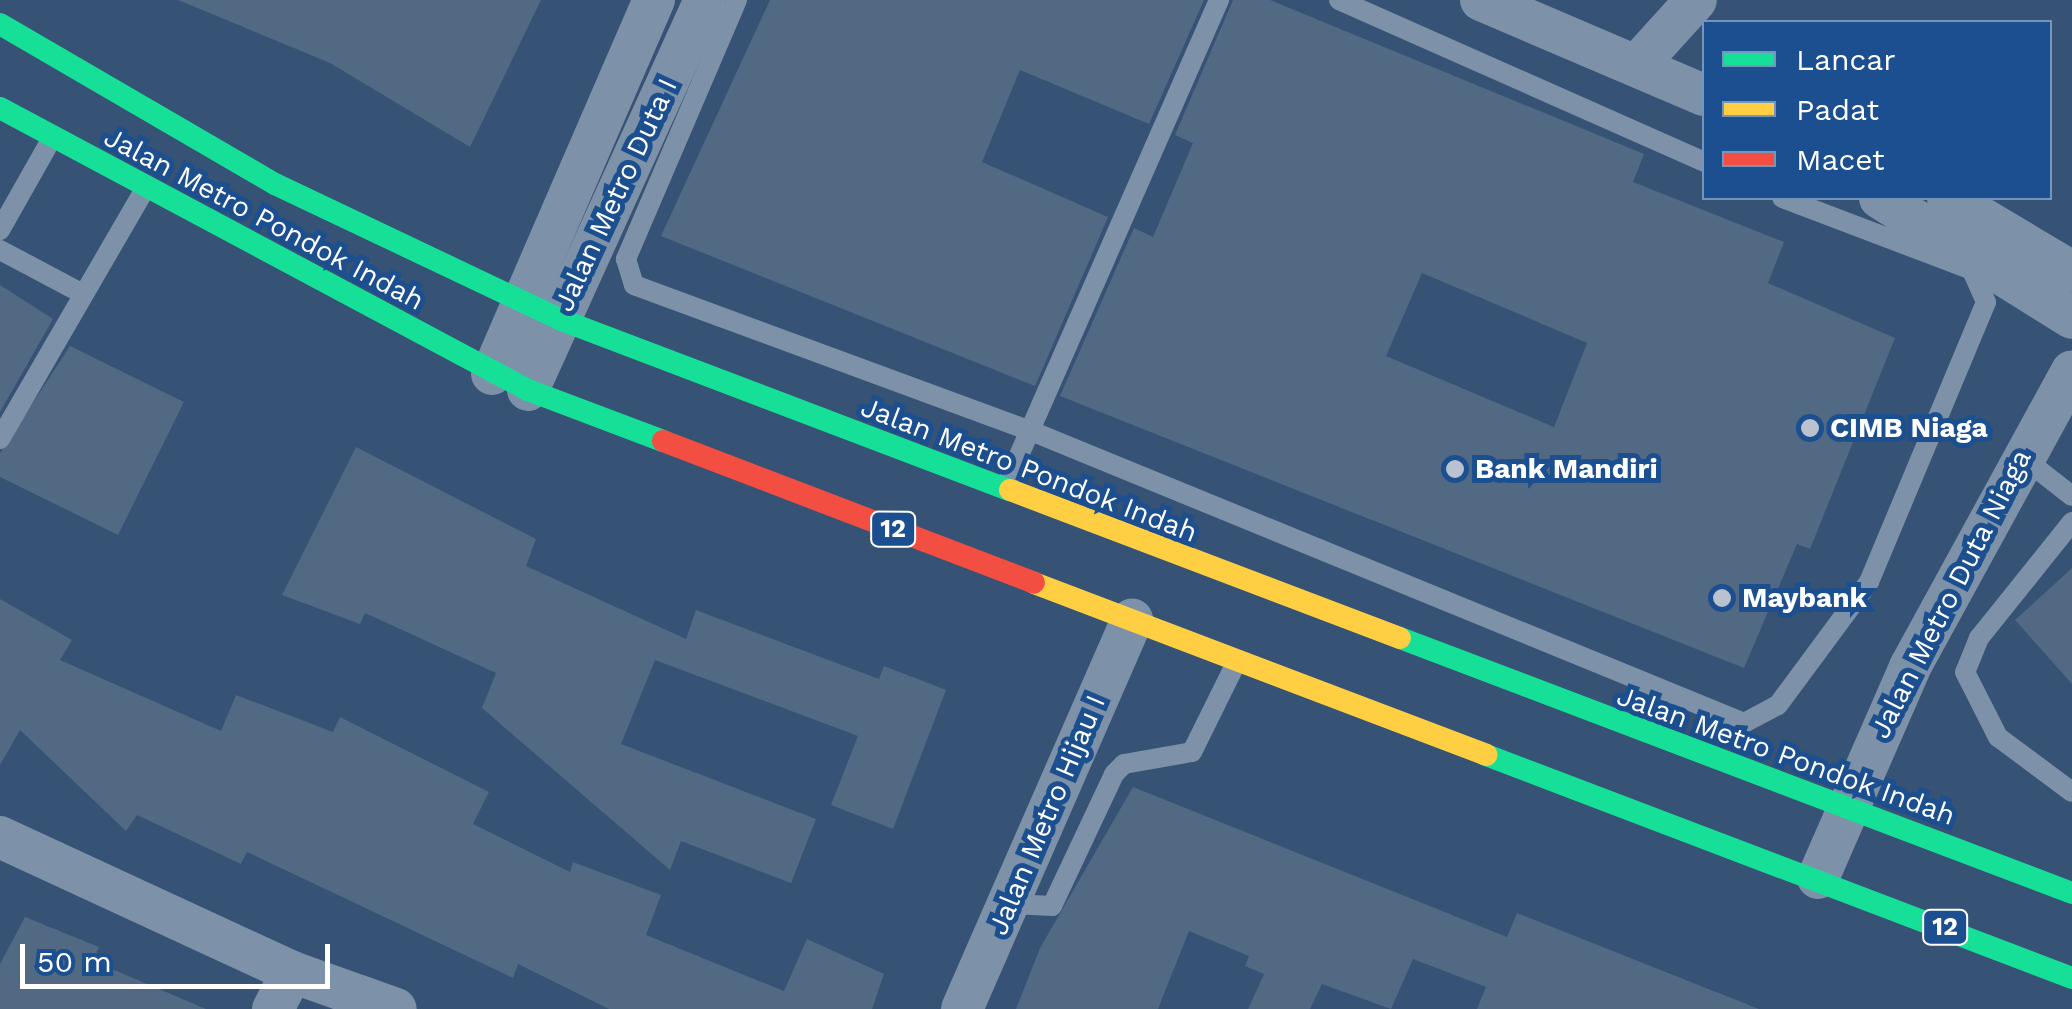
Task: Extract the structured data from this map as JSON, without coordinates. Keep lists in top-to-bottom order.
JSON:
{
  "streets": {
    "highway": ["Jalan Metro Pondok Indah", "12"],
    "street": ["Jalan Metro Duta I", "Jalan Metro Duta Niaga", "Jalan Metro Hijau I"]
  },
  "crossings": [
    ["Jalan Metro Duta I", "Jalan Metro Pondok Indah"],
    ["Jalan Metro Pondok Indah", "Jalan Metro Duta Niaga"],
    ["Jalan Metro Pondok Indah", "Jalan Metro Hijau I"]
  ],
  "places": ["CIMB Niaga", "Bank Mandiri", "Maybank"],
  "legend": ["Lancar", "Padat", "Macet"],
  "scale_bar": "50 m"
}
